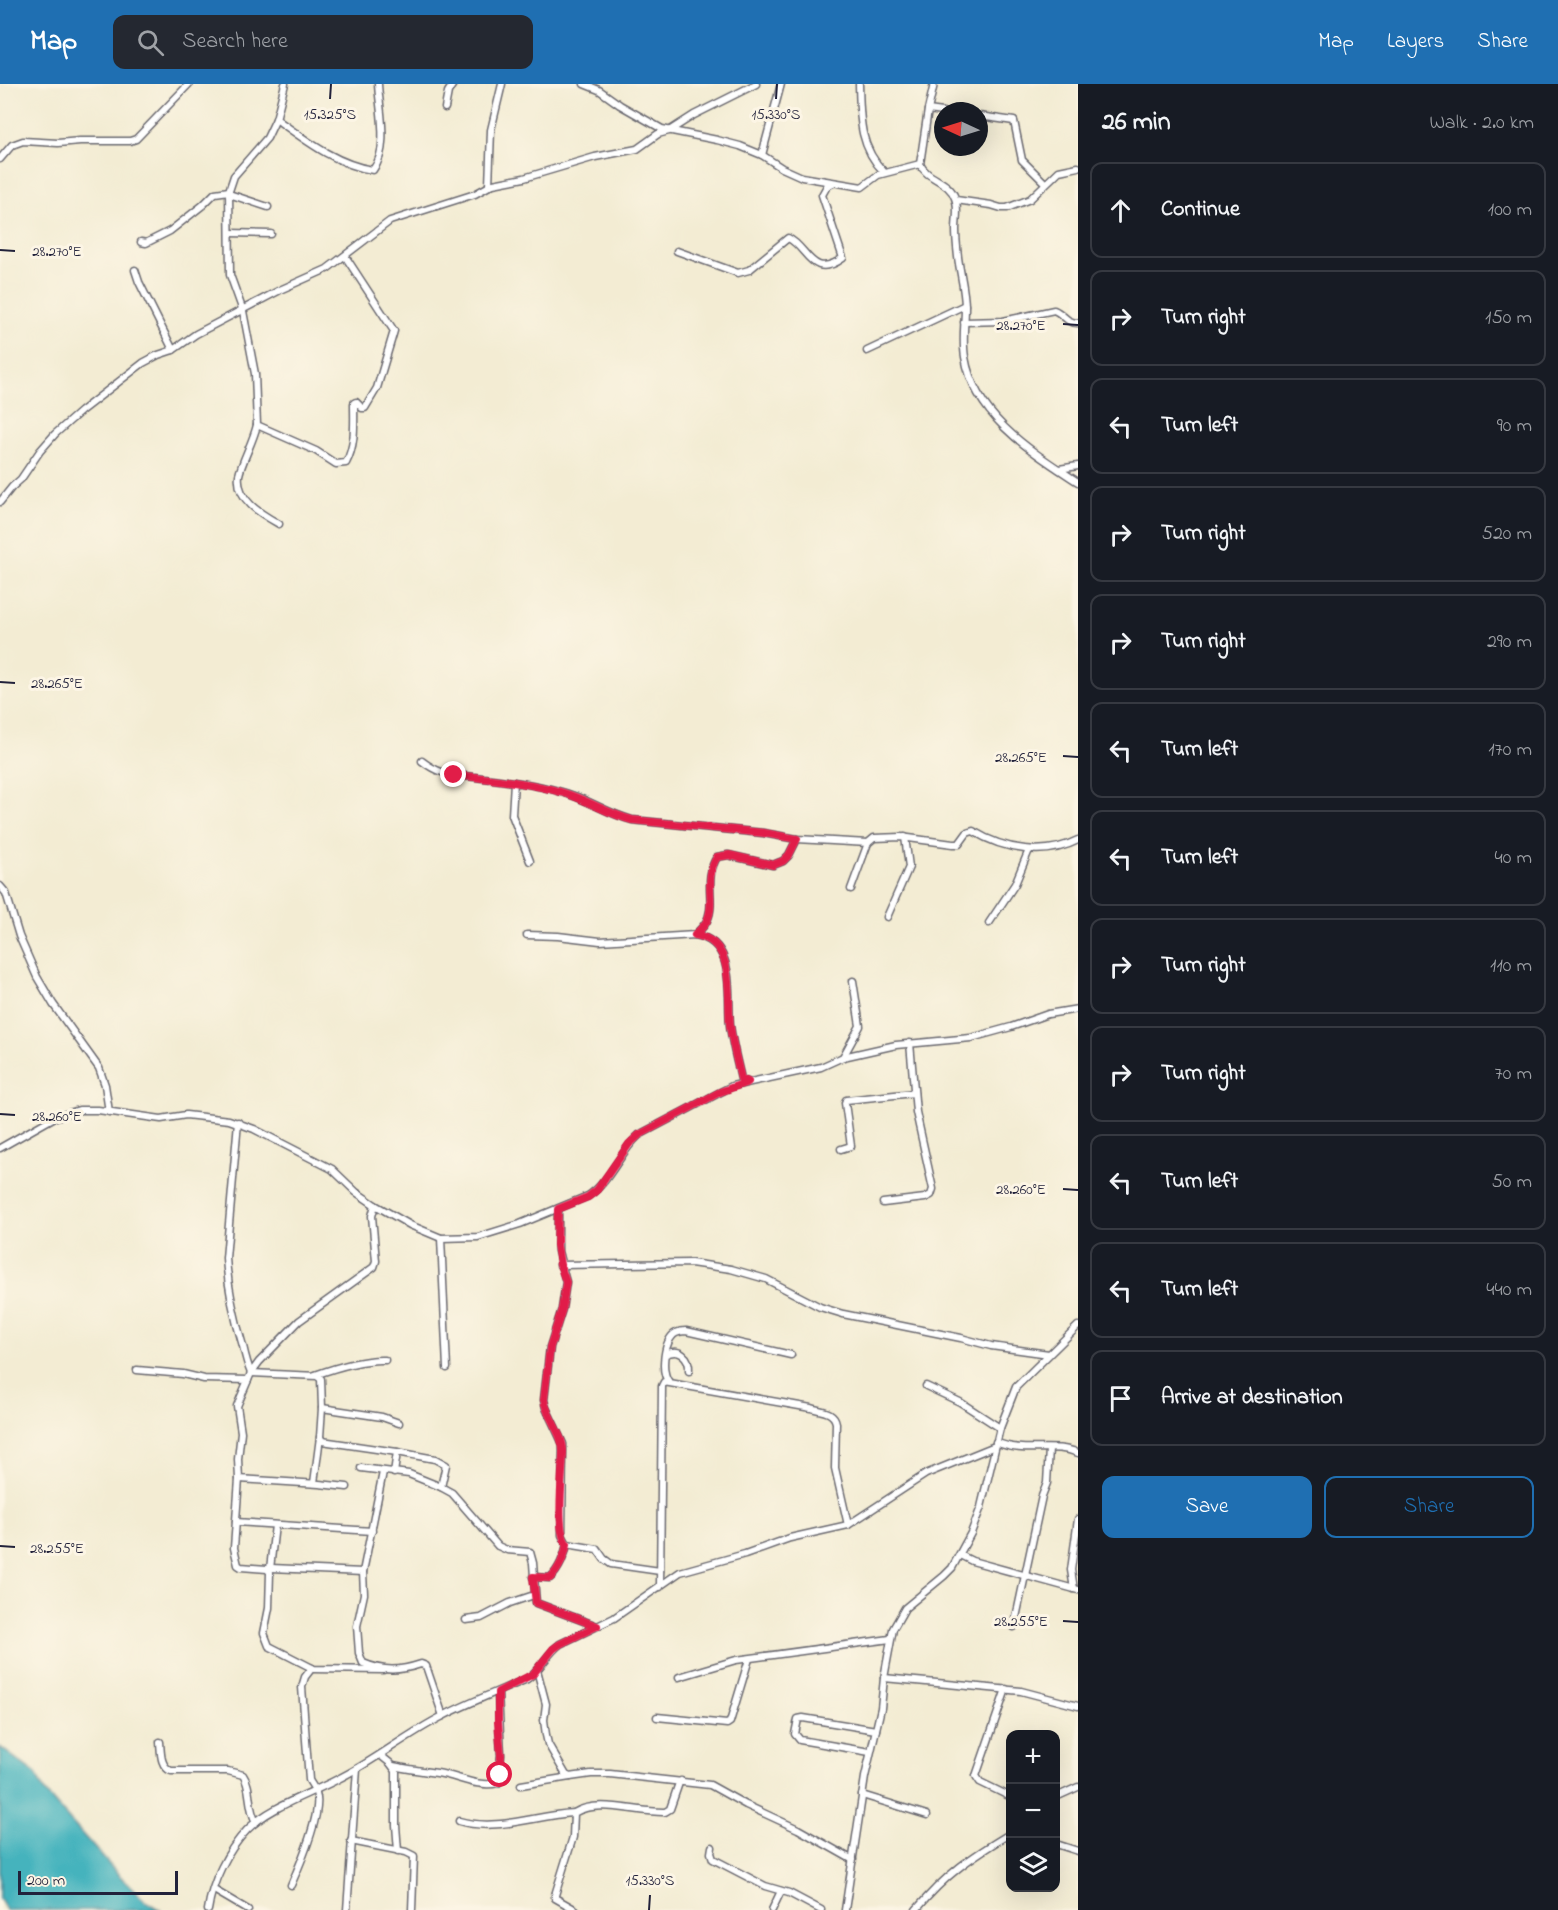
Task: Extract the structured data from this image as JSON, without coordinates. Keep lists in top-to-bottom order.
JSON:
{
  "scale_bar": "200 m",
  "north": "left",
  "page": {
    "header": "Map",
    "search": "Search here",
    "nav": ["Map", "Layers", "Share"],
    "heading": ["26 min", "Walk · 2.0 km"],
    "list": [
      ["Continue", "100 m"],
      ["Turn right", "150 m"],
      ["Turn left", "90 m"],
      ["Turn right", "520 m"],
      ["Turn right", "290 m"],
      ["Turn left", "170 m"],
      ["Turn left", "40 m"],
      ["Turn right", "110 m"],
      ["Turn right", "70 m"],
      ["Turn left", "50 m"],
      ["Turn left", "440 m"],
      "Arrive at destination"
    ],
    "buttons": ["Save", "Share"],
    "map_buttons": ["+", "−"],
    "scale": "200 m"
  },
  "coordinates": [
    "15.325°S",
    "15.330°S",
    "28.270°E",
    "28.265°E",
    "28.260°E",
    "28.255°E"
  ]
}
